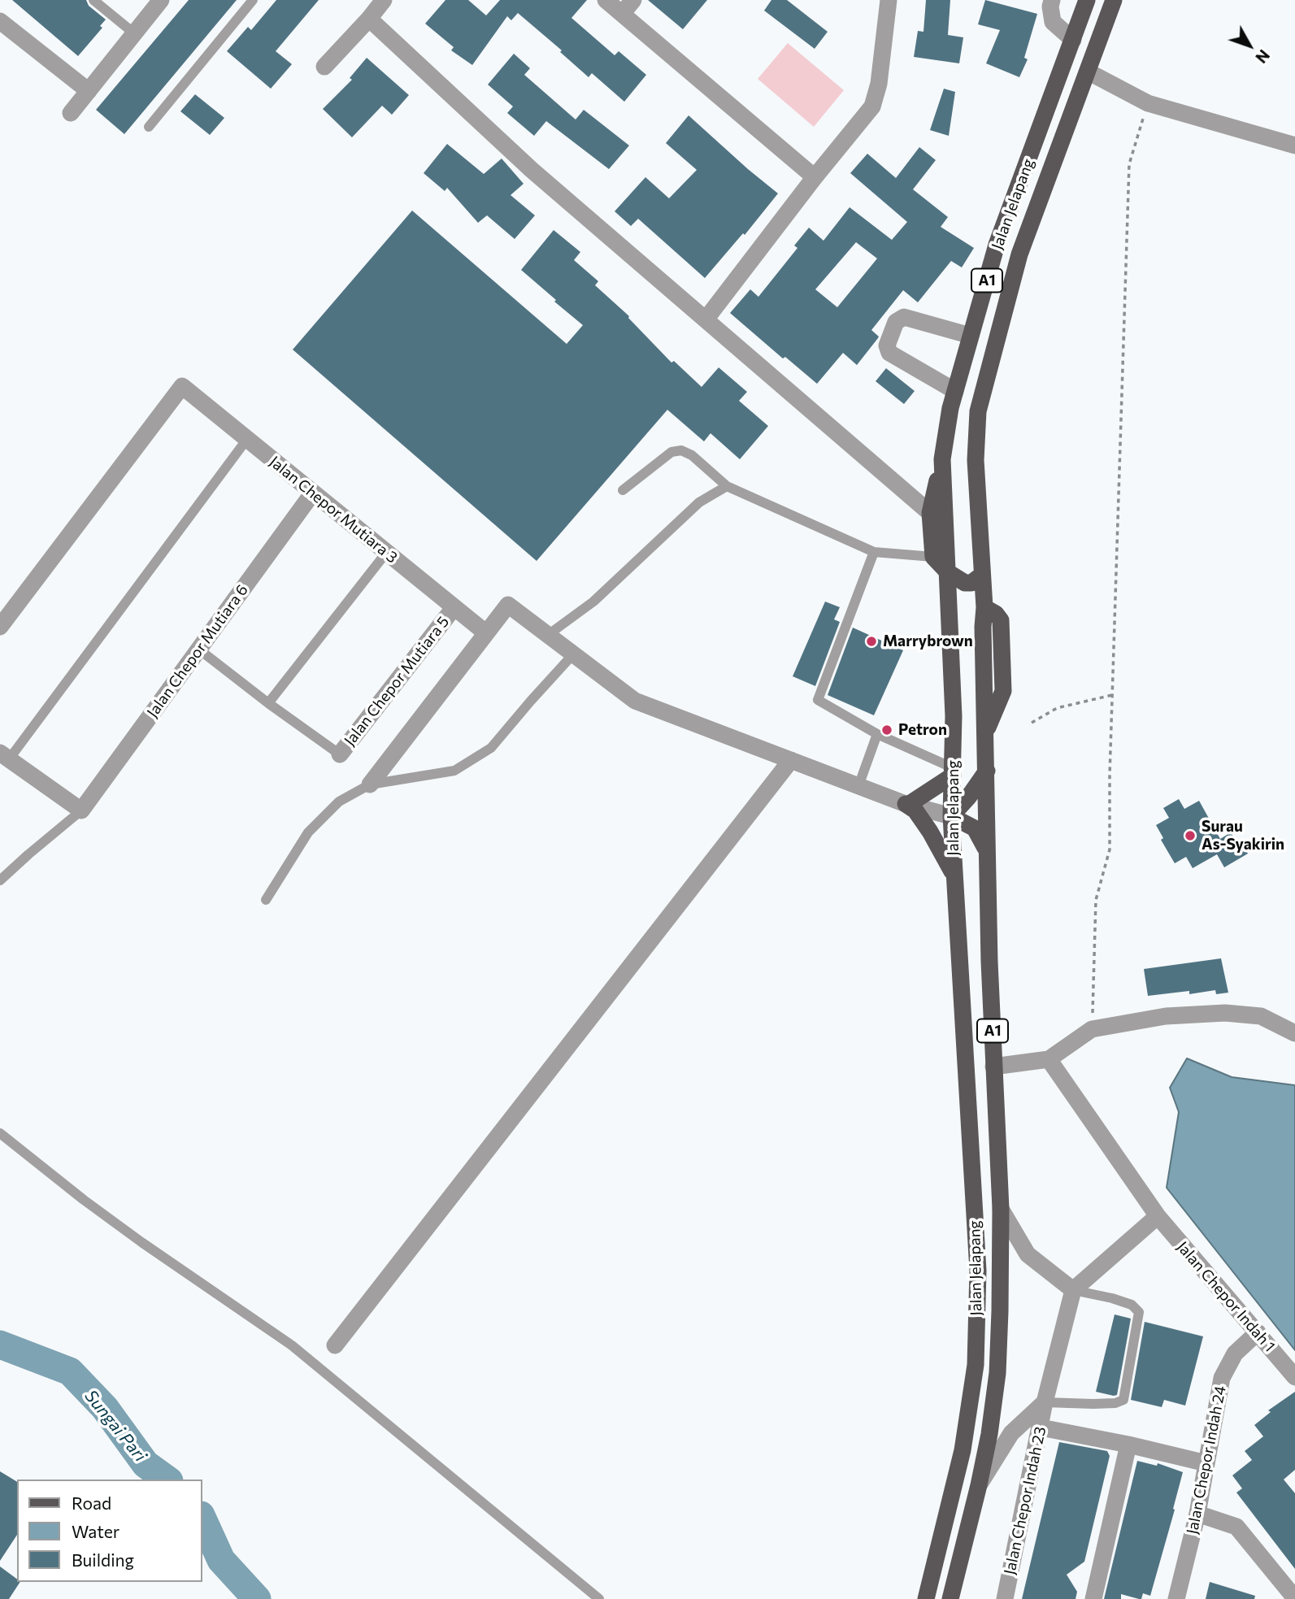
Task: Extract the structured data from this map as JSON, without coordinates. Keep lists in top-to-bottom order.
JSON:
{
  "streets": {
    "main road": ["Jalan Jelapang", "A1"],
    "street": [
      "Jalan Chepor Mutiara 3",
      "Jalan Chepor Mutiara 6",
      "Jalan Chepor Mutiara 5",
      "Jalan Chepor Indah 1",
      "Jalan Chepor Indah 24",
      "Jalan Chepor Indah 23"
    ]
  },
  "crossings": [
    ["Jalan Chepor Mutiara 3", "Jalan Chepor Mutiara 6"],
    ["Jalan Chepor Mutiara 3", "Jalan Chepor Mutiara 5"],
    ["Jalan Chepor Indah 1", "Jalan Chepor Indah 24"]
  ],
  "water": ["Sungai Pari"],
  "places": ["Marrybrown", "Petron", "Surau As-Syakirin"],
  "legend": ["Road", "Water", "Building"],
  "north": "bottom right"
}
